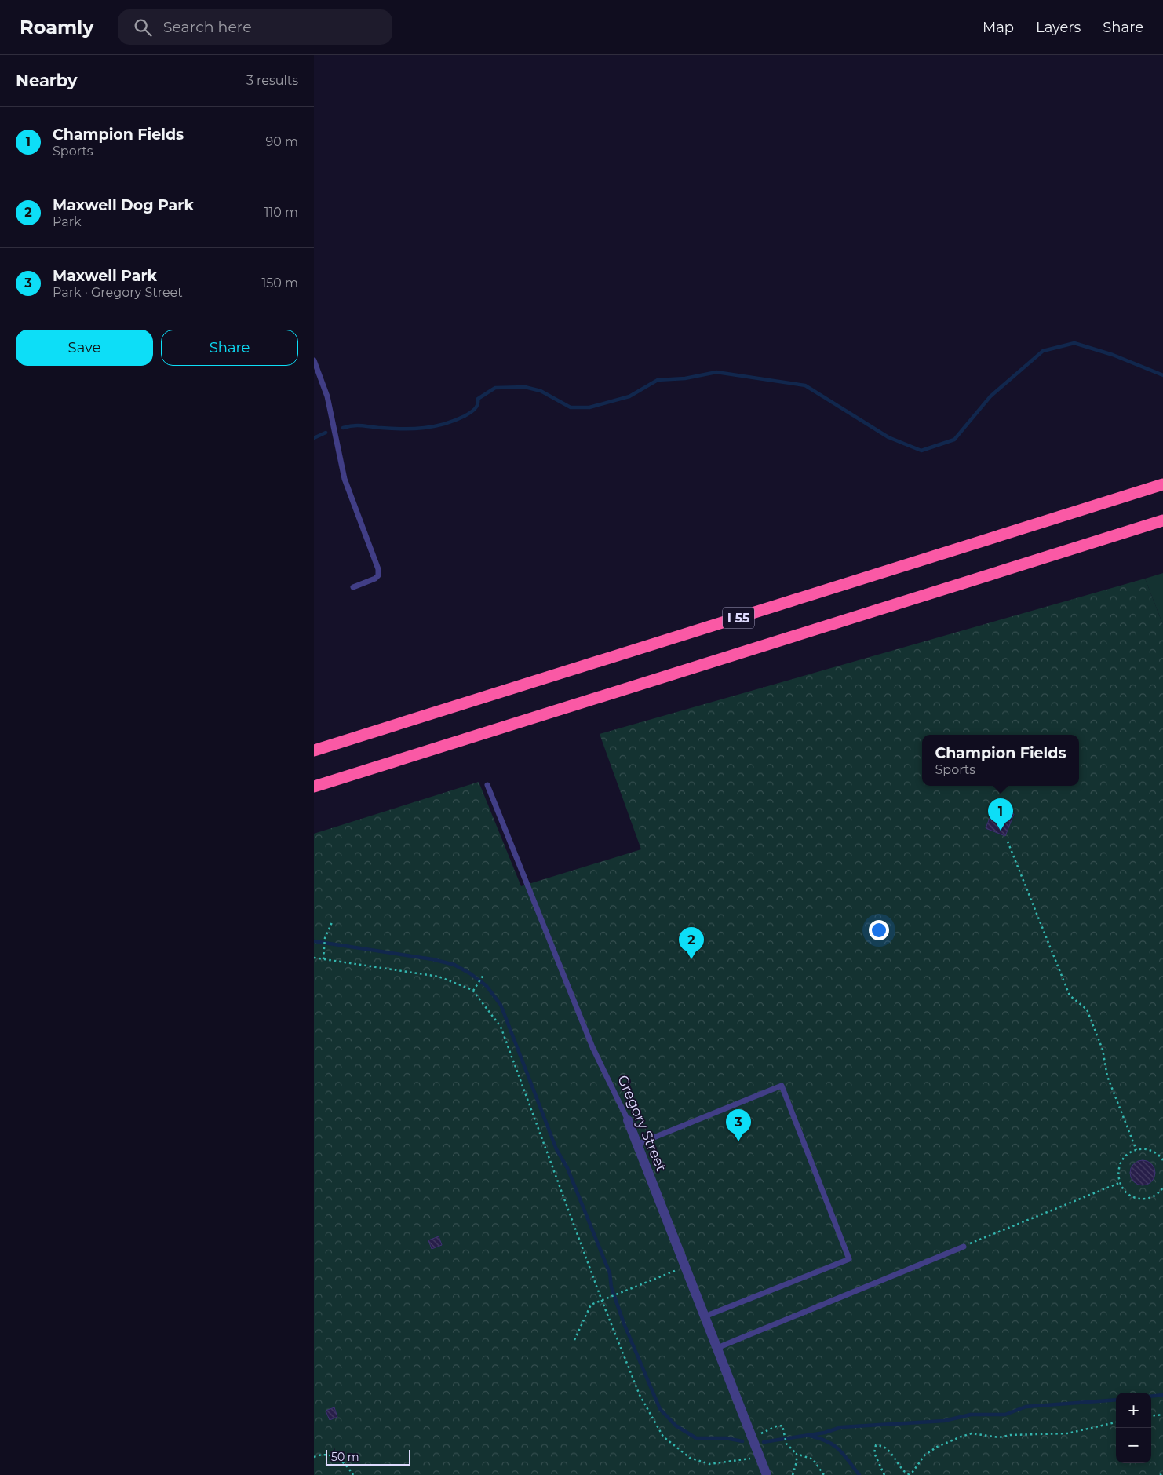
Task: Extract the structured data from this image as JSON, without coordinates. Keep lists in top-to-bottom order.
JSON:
{
  "streets": {
    "highway": ["I 55"],
    "street": ["Gregory Street"]
  },
  "scale_bar": "50 m",
  "page": {
    "header": "Roamly",
    "search": "Search here",
    "nav": ["Map", "Layers", "Share"],
    "heading": ["Nearby", "3 results"],
    "list": [
      {
        "mark": "1",
        "name": "Champion Fields",
        "note": "Sports",
        "value": "90 m"
      },
      {
        "mark": "2",
        "name": "Maxwell Dog Park",
        "note": "Park",
        "value": "110 m"
      },
      {
        "mark": "3",
        "name": "Maxwell Park",
        "note": "Park · Gregory Street",
        "value": "150 m"
      }
    ],
    "buttons": ["Save", "Share"],
    "popup": ["Champion Fields", "Sports"],
    "pins": ["1", "2", "3"],
    "map_buttons": ["+", "−"],
    "scale": "50 m"
  }
}
